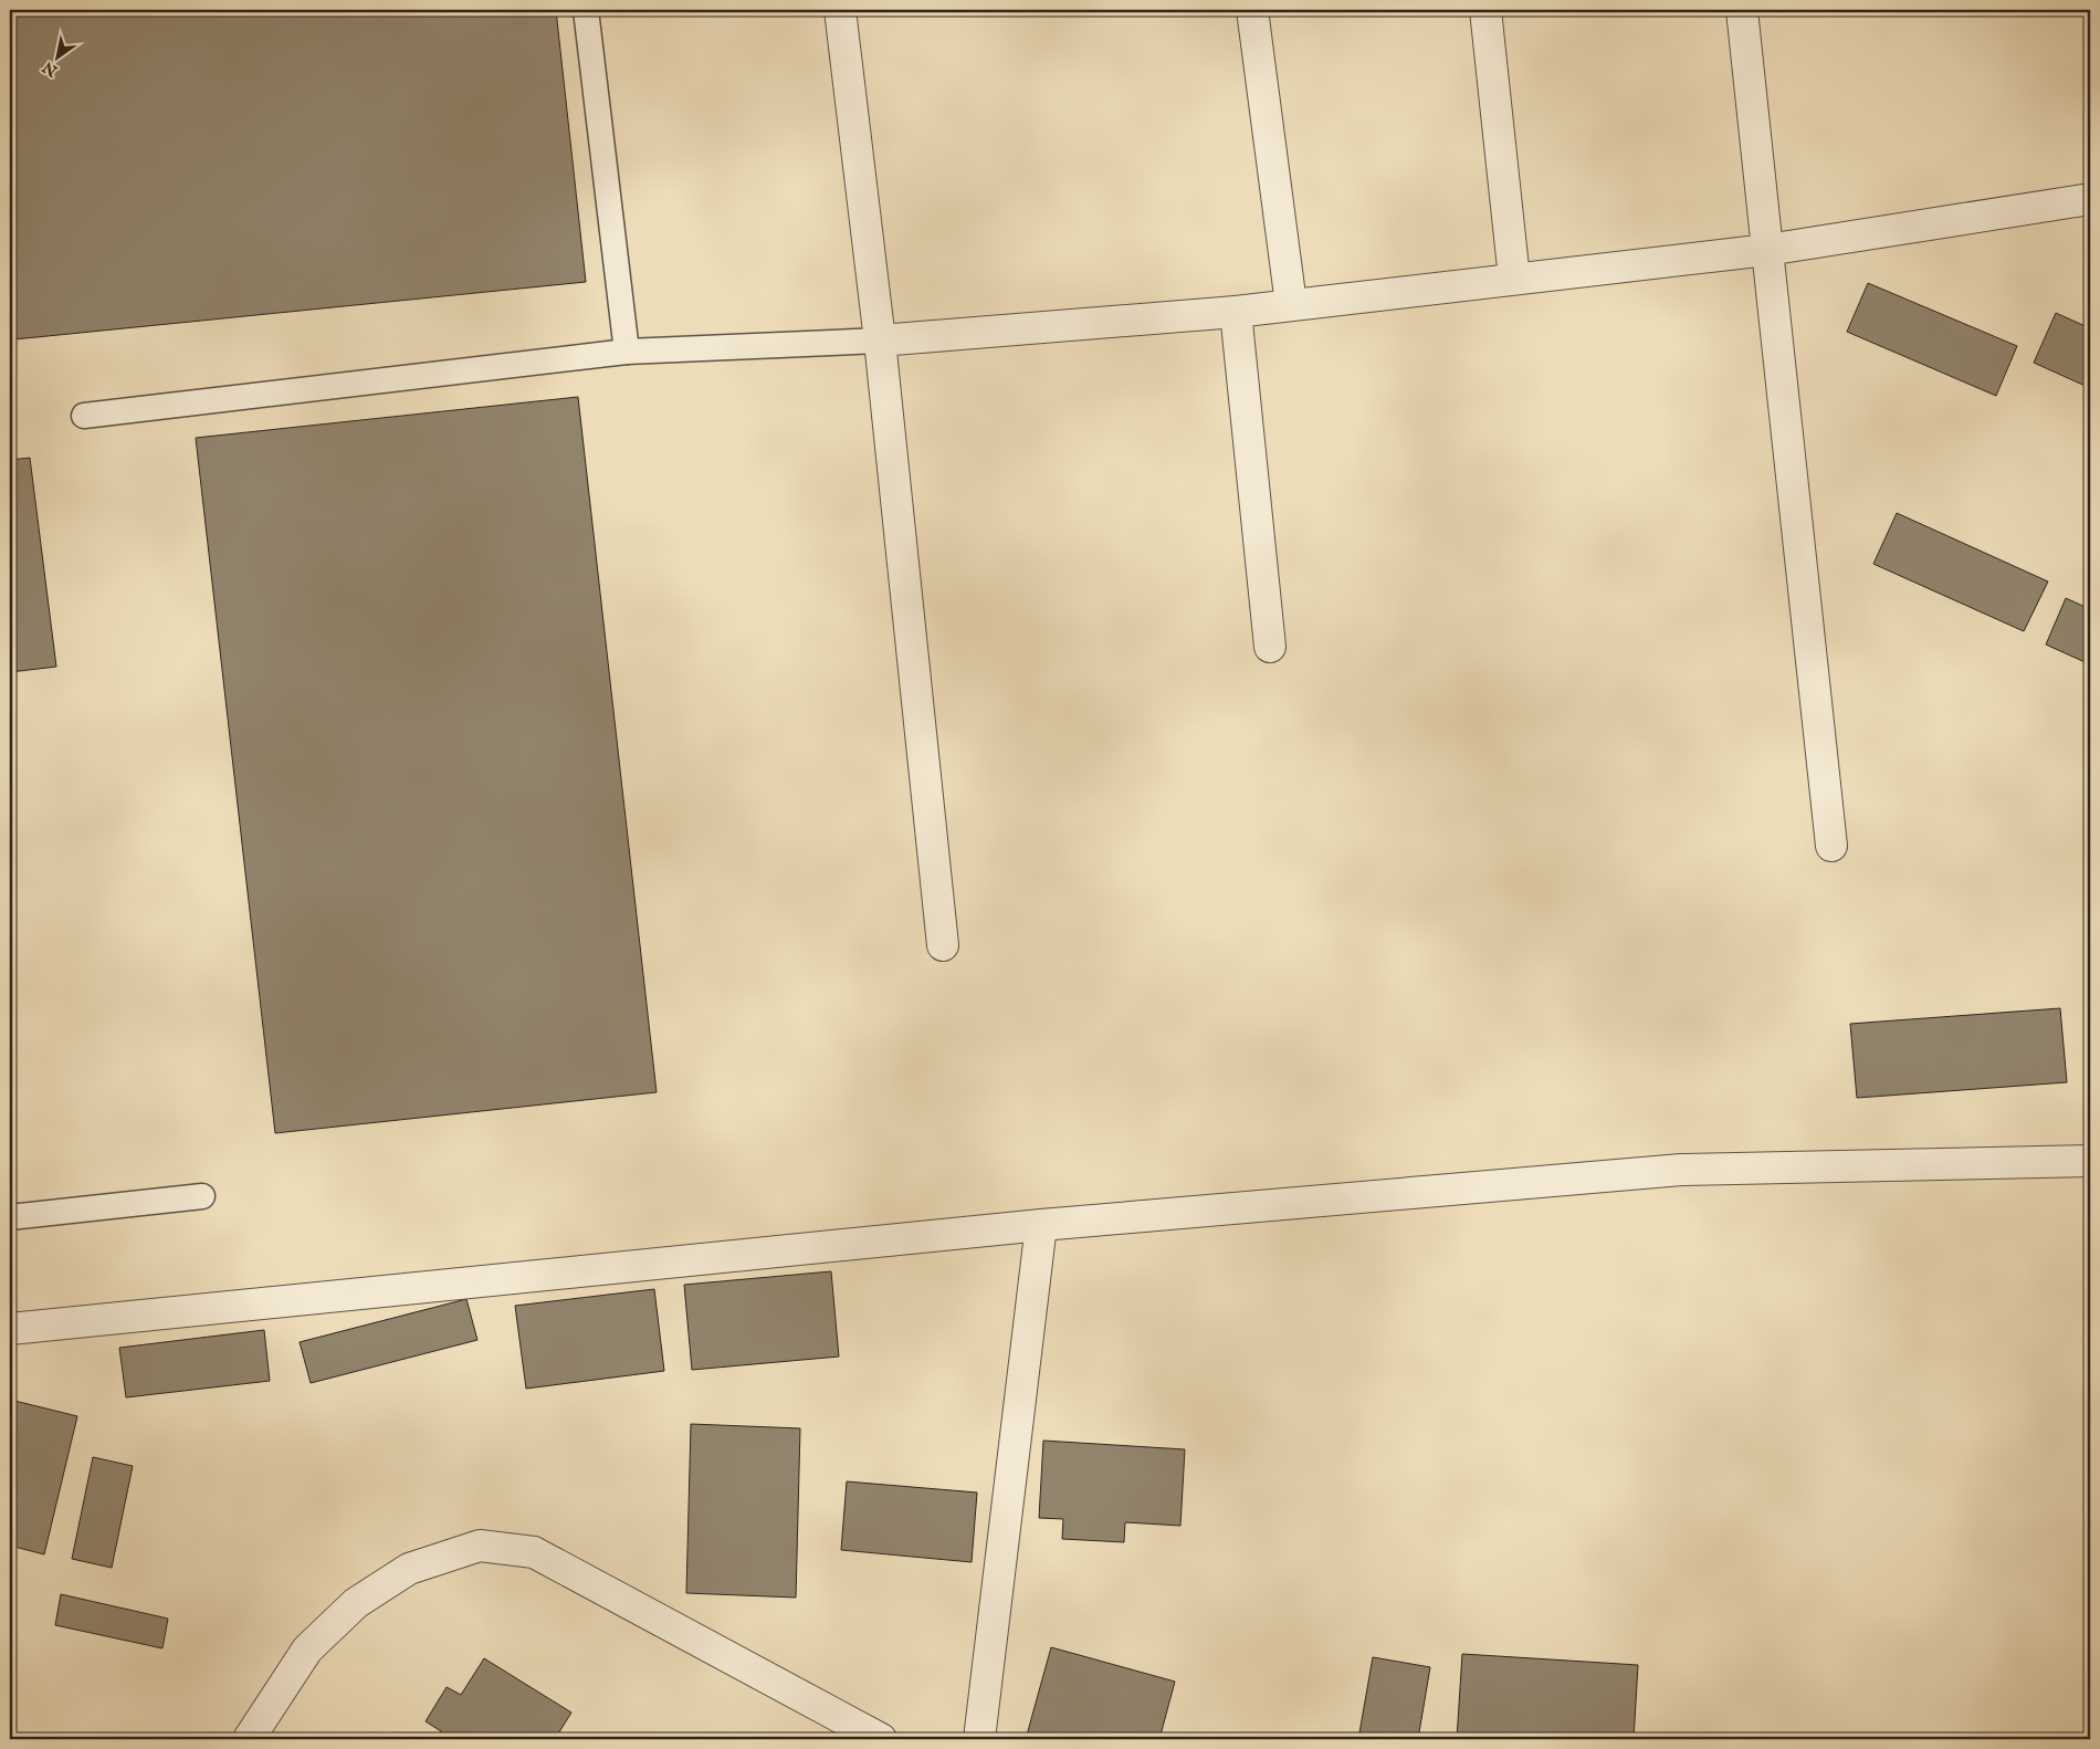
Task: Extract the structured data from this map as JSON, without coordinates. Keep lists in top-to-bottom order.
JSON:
{
  "north": "bottom left"
}
